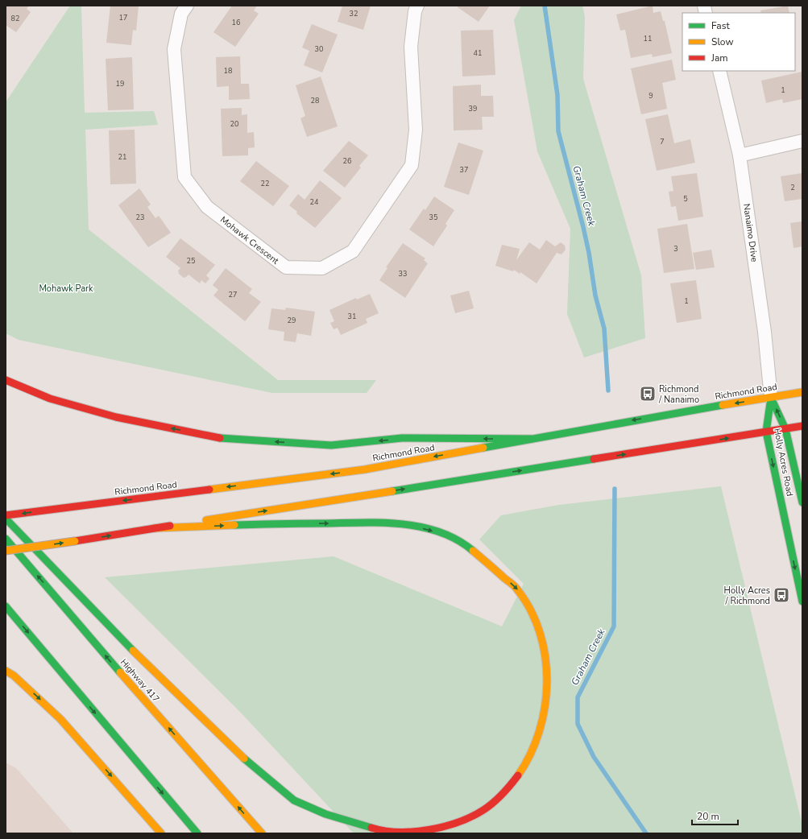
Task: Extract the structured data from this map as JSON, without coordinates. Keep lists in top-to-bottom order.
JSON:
{
  "streets": {
    "main road": ["Richmond Road", "Holly Acres Road", "Highway 417"],
    "street": ["Nanaimo Drive", "Mohawk Crescent"]
  },
  "crossings": [
    ["Nanaimo Drive", "Richmond Road"],
    ["Nanaimo Drive", "Holly Acres Road"],
    ["Richmond Road", "Holly Acres Road"]
  ],
  "water": ["Graham Creek"],
  "parks": ["Mohawk Park"],
  "places": {
    "bus stop": ["Richmond / Nanaimo", "Holly Acres / Richmond"]
  },
  "house_numbers": [
    "32",
    "17",
    "82",
    "16",
    "11",
    "30",
    "41",
    "18",
    "19",
    "1",
    "9",
    "28",
    "39",
    "20",
    "7",
    "21",
    "26",
    "37",
    "22",
    "2",
    "5",
    "24",
    "23",
    "35",
    "3",
    "25",
    "33",
    "27",
    "1",
    "31",
    "29"
  ],
  "legend": ["Fast", "Slow", "Jam"],
  "scale_bar": "20 m"
}
